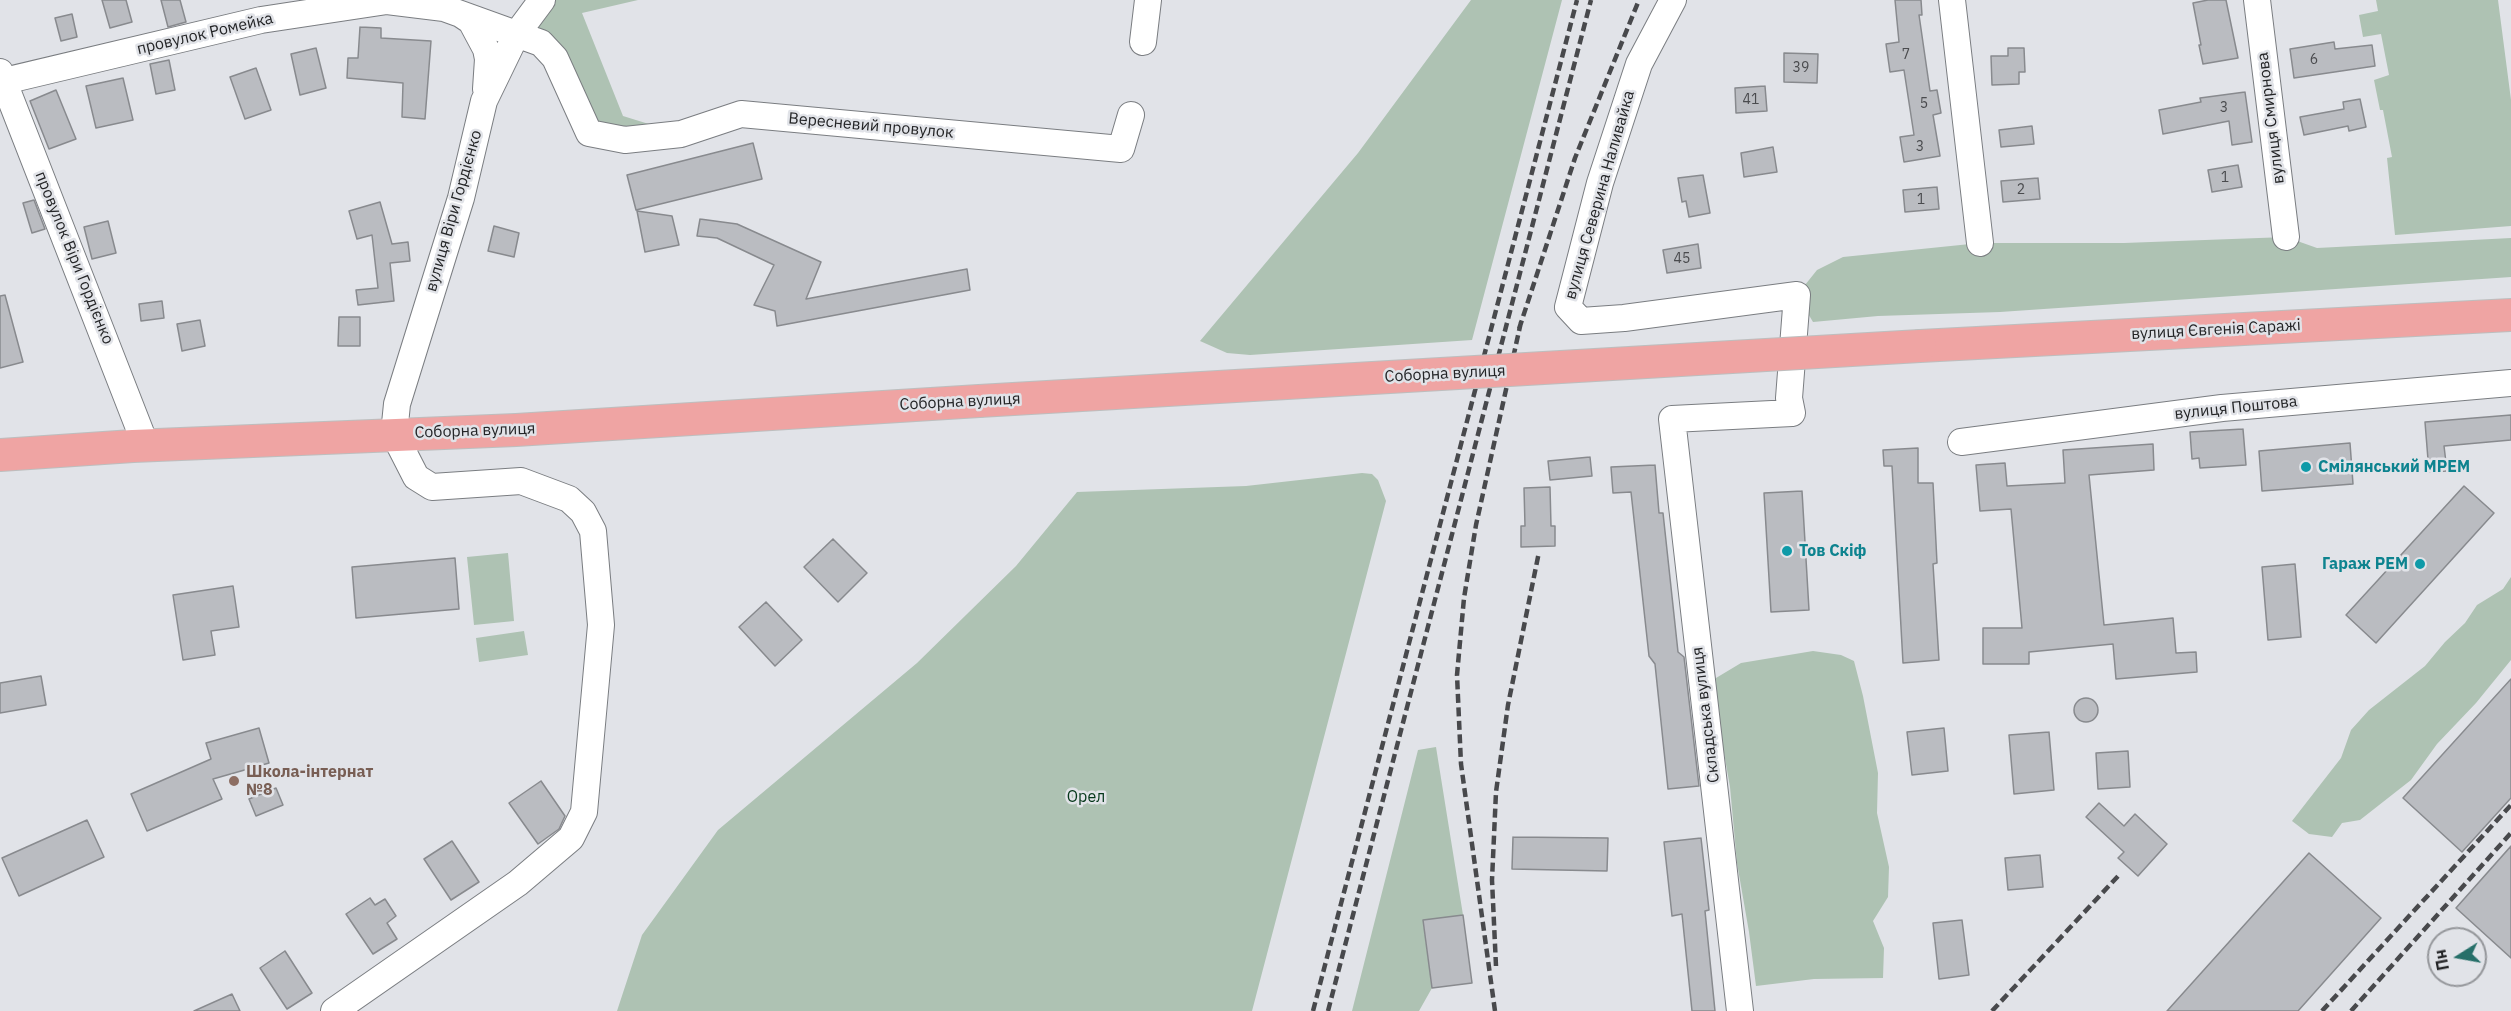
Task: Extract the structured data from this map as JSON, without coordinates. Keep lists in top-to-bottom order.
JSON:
{
  "streets": {
    "main road": ["вулиця Євгенія Саражі", "Соборна вулиця"],
    "street": [
      "провулок Ромейка",
      "вулиця Смирнова",
      "Вересневий провулок",
      "вулиця Северина Наливайка",
      "вулиця Віри Гордієнко",
      "провулок Віри Гордієнко",
      "вулиця Поштова",
      "Складська вулиця"
    ]
  },
  "crossings": [
    ["провулок Ромейка", "Вересневий провулок"],
    ["провулок Ромейка", "вулиця Віри Гордієнко"],
    ["провулок Ромейка", "провулок Віри Гордієнко"],
    ["вулиця Северина Наливайка", "Складська вулиця"],
    ["вулиця Віри Гордієнко", "Соборна вулиця"],
    ["провулок Віри Гордієнко", "Соборна вулиця"],
    ["вулиця Євгенія Саражі", "Соборна вулиця"]
  ],
  "parks": ["Орел"],
  "places": [
    "Смілянський МРЕМ",
    "Тов Скіф",
    "Гараж РЕМ",
    "Школа-інтернат №8"
  ],
  "house_numbers": [
    "7",
    "6",
    "39",
    "41",
    "5",
    "3",
    "3",
    "1",
    "2",
    "1",
    "45"
  ],
  "north": "left"
}
